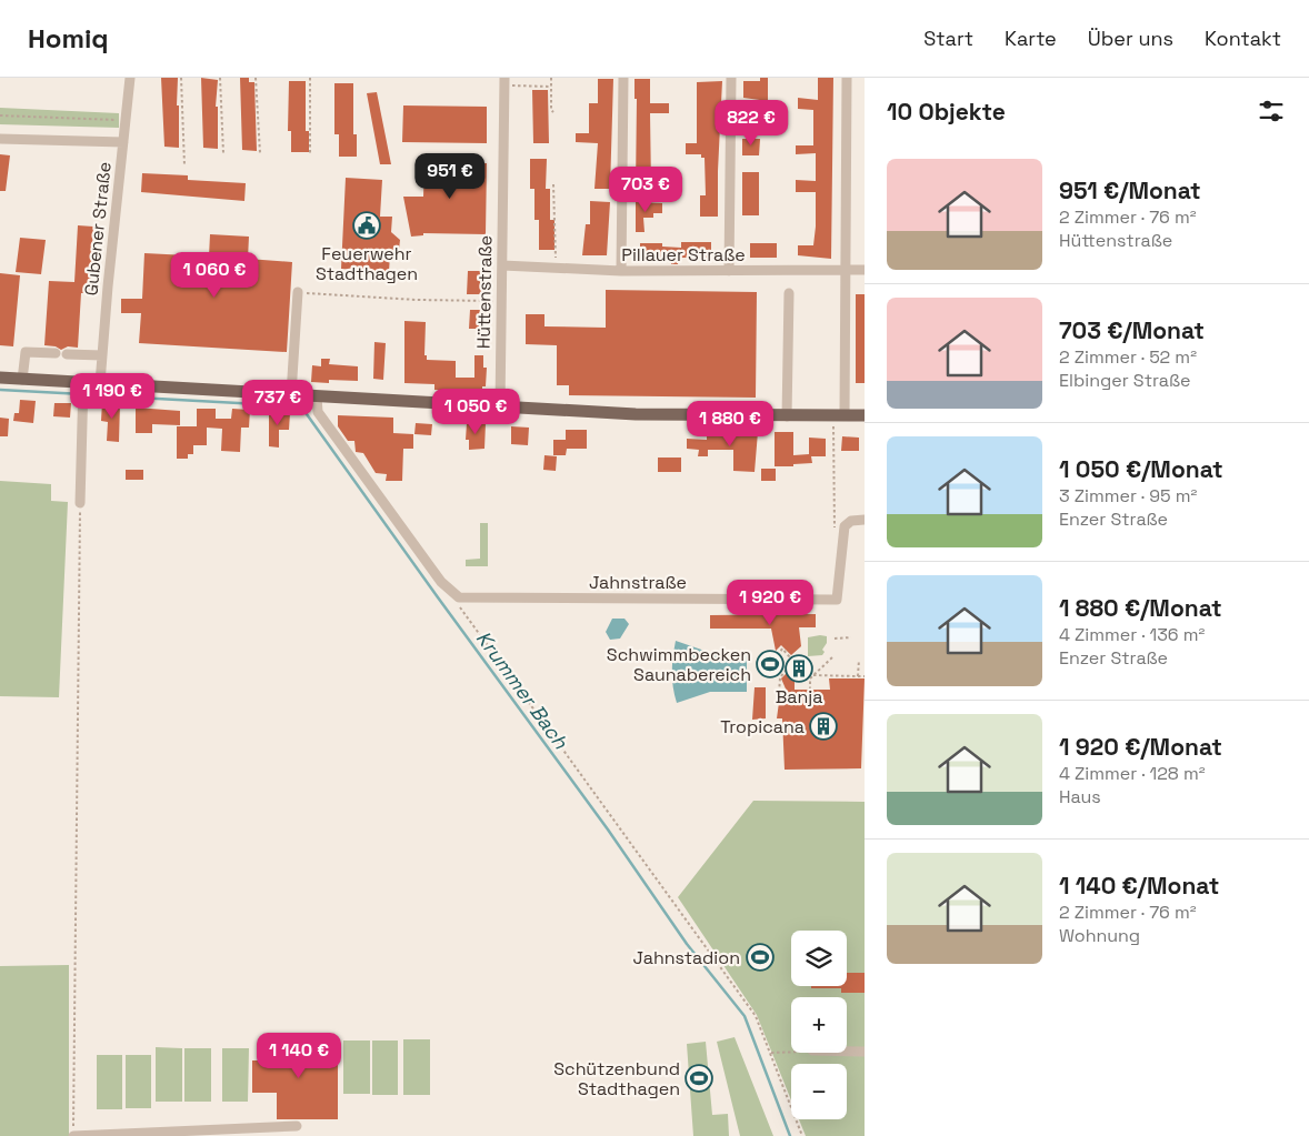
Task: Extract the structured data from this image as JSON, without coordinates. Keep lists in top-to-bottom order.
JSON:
{
  "streets": {
    "street": [
      "Gubener Straße",
      "Pillauer Straße",
      "Hüttenstraße",
      "Jahnstraße"
    ]
  },
  "crossings": [
    ["Pillauer Straße", "Hüttenstraße"]
  ],
  "water": ["Krummer Bach"],
  "places": {
    "public building": ["Feuerwehr Stadthagen"],
    "sports": ["Schwimmbecken Saunabereich", "Jahnstadion", "Schützenbund Stadthagen"],
    "building": ["Banja", "Tropicana"]
  },
  "page": {
    "header": "Homiq",
    "nav": [
      "Start",
      "Karte",
      "Über uns",
      "Kontakt"
    ],
    "heading": "10 Objekte",
    "price": [
      "822 €",
      "951 €",
      "703 €",
      "1 060 €",
      "1 190 €",
      "737 €",
      "1 050 €",
      "1 880 €",
      "1 920 €",
      "1 140 €"
    ],
    "list": [
      {
        "name": "951 €/Monat",
        "note": "2 Zimmer · 76 m² · Hüttenstraße"
      },
      {
        "name": "703 €/Monat",
        "note": "2 Zimmer · 52 m² · Elbinger Straße"
      },
      {
        "name": "1 050 €/Monat",
        "note": "3 Zimmer · 95 m² · Enzer Straße"
      },
      {
        "name": "1 880 €/Monat",
        "note": "4 Zimmer · 136 m² · Enzer Straße"
      },
      {
        "name": "1 920 €/Monat",
        "note": "4 Zimmer · 128 m² · Haus"
      },
      {
        "name": "1 140 €/Monat",
        "note": "2 Zimmer · 76 m² · Wohnung"
      }
    ],
    "map_buttons": ["+", "−"]
  }
}
